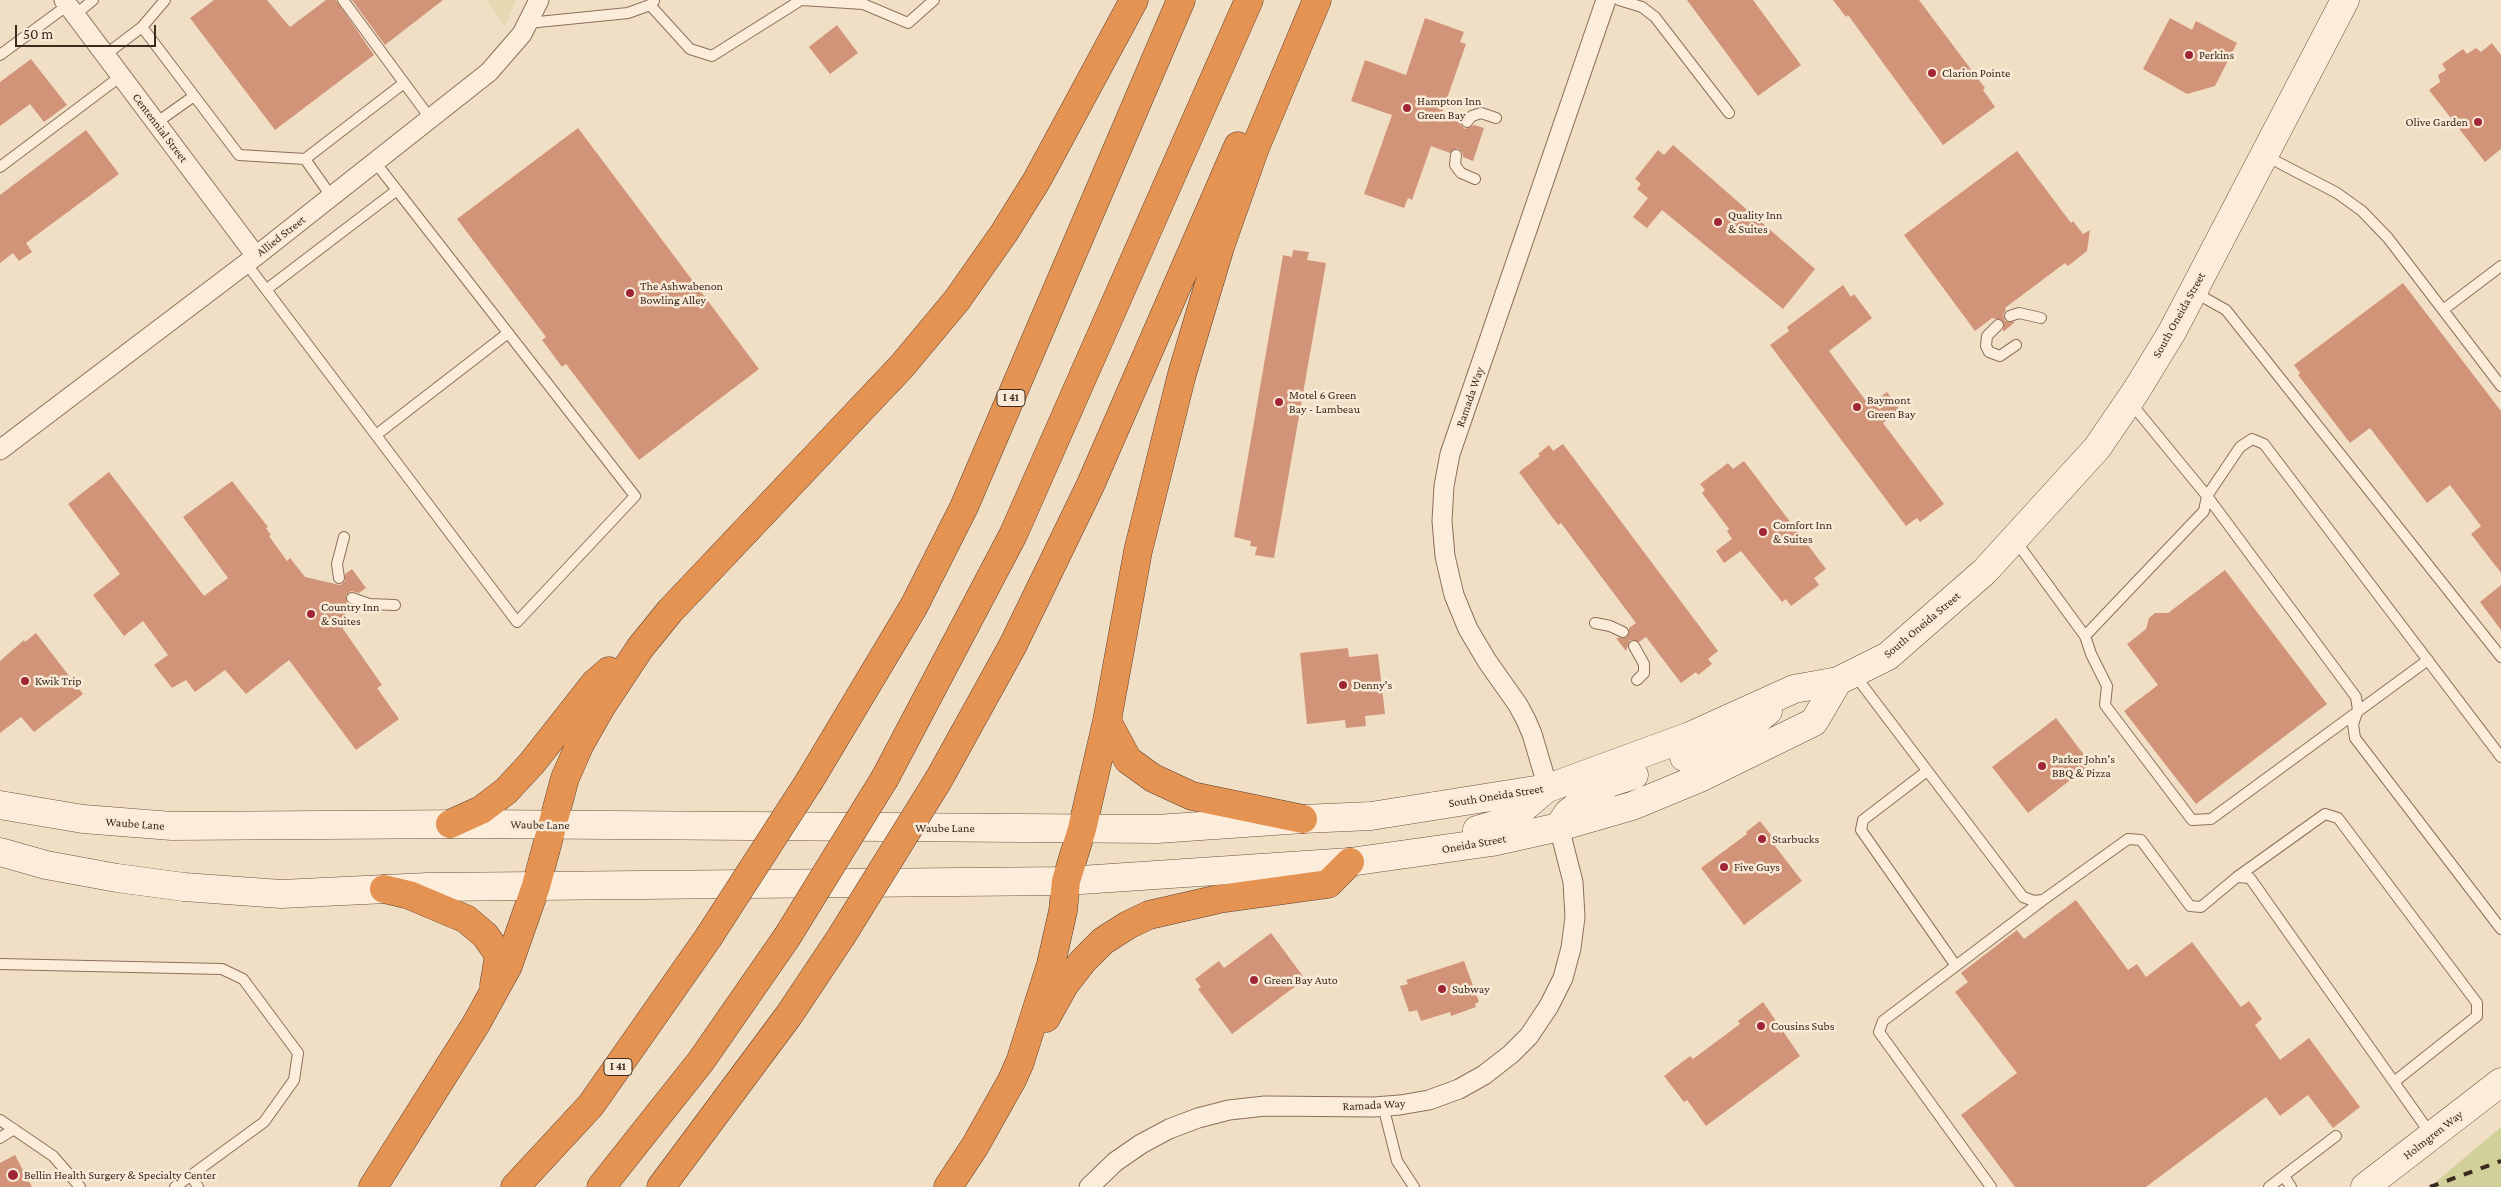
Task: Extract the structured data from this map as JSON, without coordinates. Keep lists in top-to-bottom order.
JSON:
{
  "streets": {
    "highway": ["I 41"],
    "street": [
      "Centennial Street",
      "Allied Street",
      "South Oneida Street",
      "Ramada Way",
      "Waube Lane",
      "Oneida Street",
      "Holmgren Way"
    ]
  },
  "crossings": [
    ["Centennial Street", "Allied Street"],
    ["South Oneida Street", "Ramada Way"],
    ["South Oneida Street", "Waube Lane"],
    ["South Oneida Street", "Oneida Street"],
    ["Ramada Way", "Oneida Street"]
  ],
  "places": [
    "Perkins",
    "Clarion Pointe",
    "Hampton Inn Green Bay",
    "Olive Garden",
    "Quality Inn & Suites",
    "The Ashwabenon Bowling Alley",
    "Motel 6 Green Bay - Lambeau",
    "Baymont Green Bay",
    "Comfort Inn & Suites",
    "Country Inn & Suites",
    "Kwik Trip",
    "Denny's",
    "Parker John's BBQ & Pizza",
    "Starbucks",
    "Five Guys",
    "Green Bay Auto",
    "Subway",
    "Cousins Subs",
    "Bellin Health Surgery & Specialty Center"
  ],
  "scale_bar": "50 m"
}
